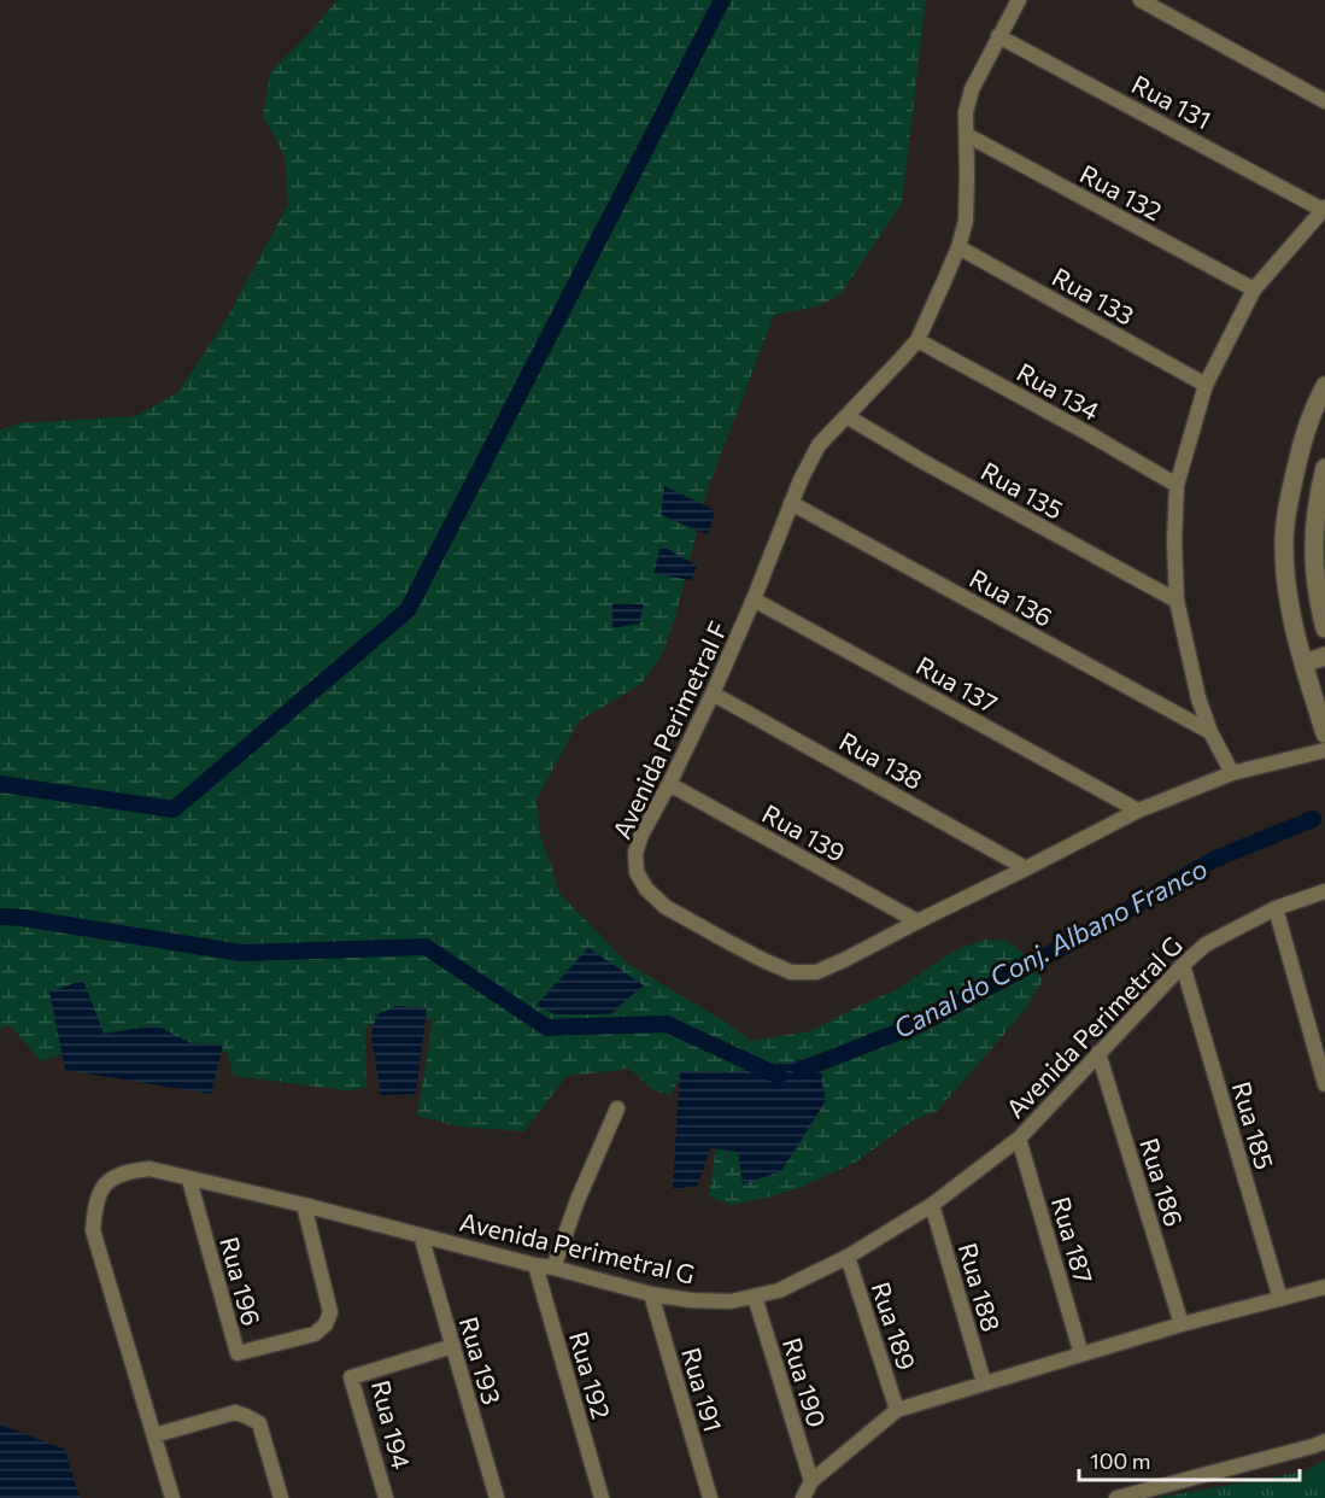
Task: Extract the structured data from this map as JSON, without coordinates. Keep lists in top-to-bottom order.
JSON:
{
  "streets": {
    "street": [
      "Rua 131",
      "Rua 132",
      "Rua 133",
      "Rua 134",
      "Rua 135",
      "Rua 136",
      "Rua 137",
      "Avenida Perimetral F",
      "Rua 138",
      "Rua 139",
      "Avenida Perimetral G",
      "Rua 185",
      "Rua 186",
      "Rua 187",
      "Rua 196",
      "Rua 188",
      "Rua 189",
      "Rua 193",
      "Rua 192",
      "Rua 190",
      "Rua 191",
      "Rua 194"
    ]
  },
  "crossings": [
    ["Rua 131", "Avenida Perimetral F"],
    ["Rua 132", "Avenida Perimetral F"],
    ["Rua 133", "Avenida Perimetral F"],
    ["Rua 134", "Avenida Perimetral F"],
    ["Rua 135", "Avenida Perimetral F"],
    ["Rua 136", "Avenida Perimetral F"],
    ["Rua 137", "Avenida Perimetral F"],
    ["Avenida Perimetral F", "Rua 138"],
    ["Avenida Perimetral F", "Rua 139"],
    ["Avenida Perimetral G", "Rua 185"],
    ["Avenida Perimetral G", "Rua 186"],
    ["Avenida Perimetral G", "Rua 187"],
    ["Avenida Perimetral G", "Rua 196"],
    ["Avenida Perimetral G", "Rua 188"],
    ["Avenida Perimetral G", "Rua 189"],
    ["Avenida Perimetral G", "Rua 193"],
    ["Avenida Perimetral G", "Rua 192"],
    ["Avenida Perimetral G", "Rua 190"],
    ["Avenida Perimetral G", "Rua 191"],
    ["Rua 193", "Rua 194"]
  ],
  "water": ["Canal do Conj. Albano Franco"],
  "scale_bar": "100 m"
}
